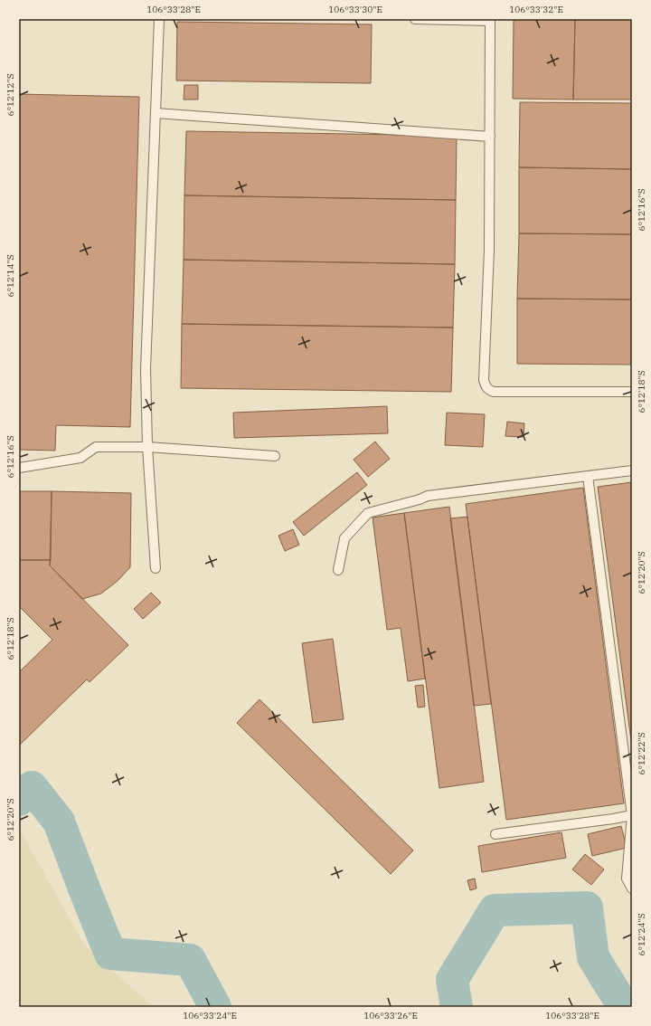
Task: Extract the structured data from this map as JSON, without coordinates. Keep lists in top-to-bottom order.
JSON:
{
  "coordinates": [
    "106°33'28\"E",
    "106°33'30\"E",
    "106°33'32\"E",
    "6°12'12\"S",
    "6°12'16\"S",
    "6°12'14\"S",
    "6°12'18\"S",
    "6°12'20\"S",
    "6°12'22\"S",
    "6°12'24\"S",
    "106°33'24\"E",
    "106°33'26\"E"
  ]
}
